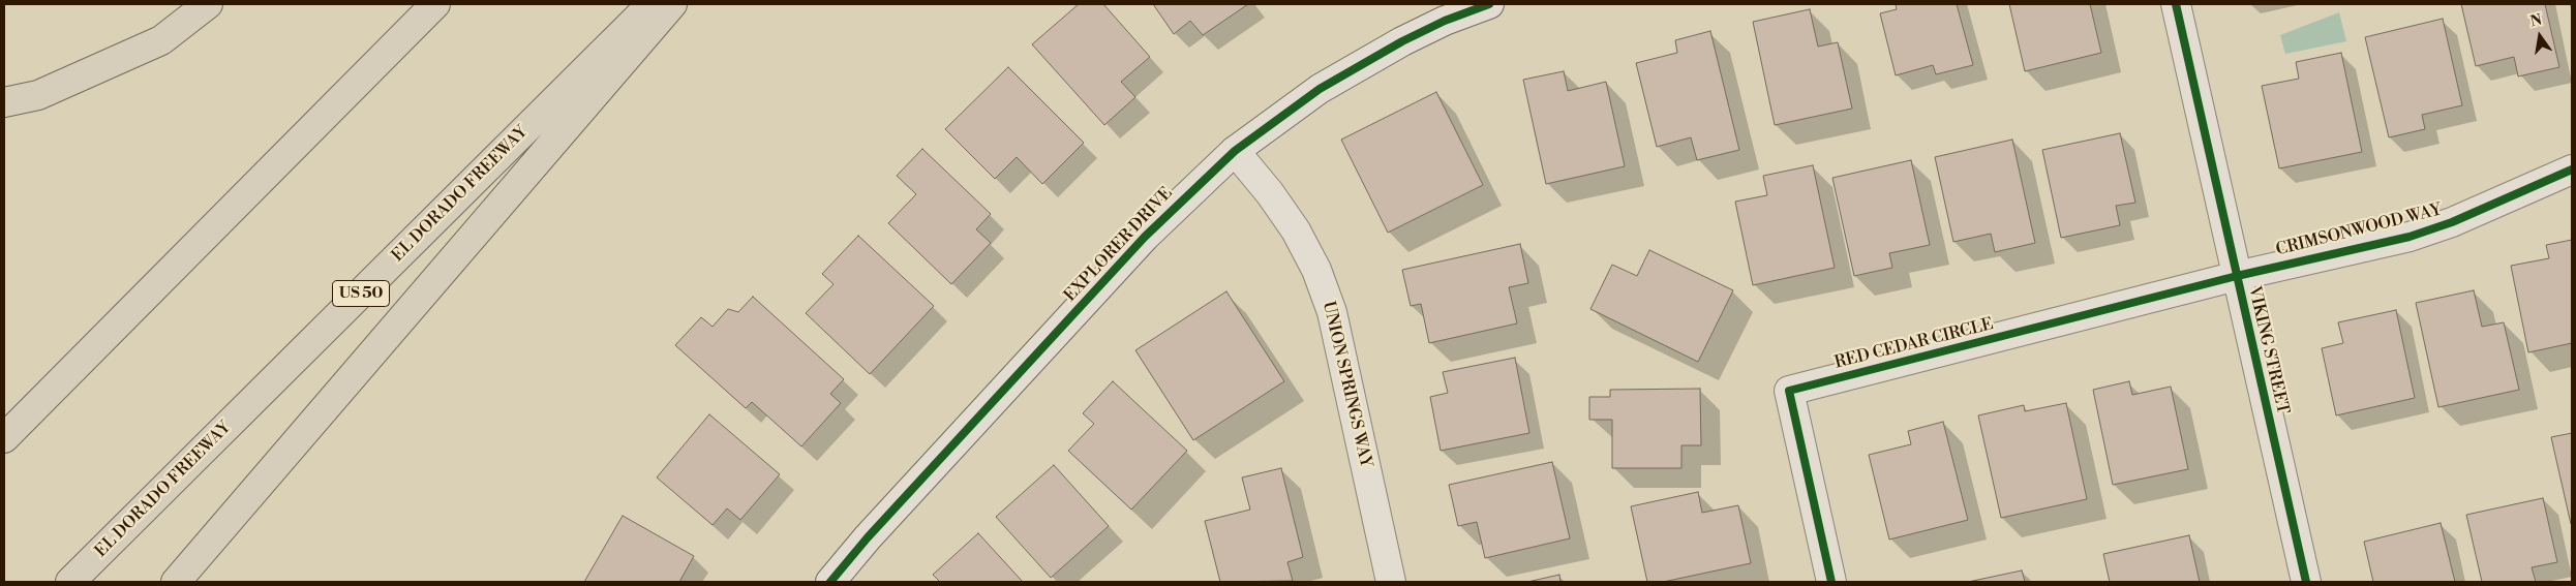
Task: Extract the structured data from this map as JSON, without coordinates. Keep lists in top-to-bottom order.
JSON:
{
  "streets": {
    "highway": ["EL DORADO FREEWAY", "US 50"],
    "street": [
      "CRIMSONWOOD WAY",
      "EXPLORER DRIVE",
      "RED CEDAR CIRCLE",
      "VIKING STREET",
      "UNION SPRINGS WAY"
    ]
  },
  "crossings": [
    ["CRIMSONWOOD WAY", "RED CEDAR CIRCLE"],
    ["CRIMSONWOOD WAY", "VIKING STREET"],
    ["EXPLORER DRIVE", "UNION SPRINGS WAY"],
    ["RED CEDAR CIRCLE", "VIKING STREET"]
  ],
  "north": "top"
}
